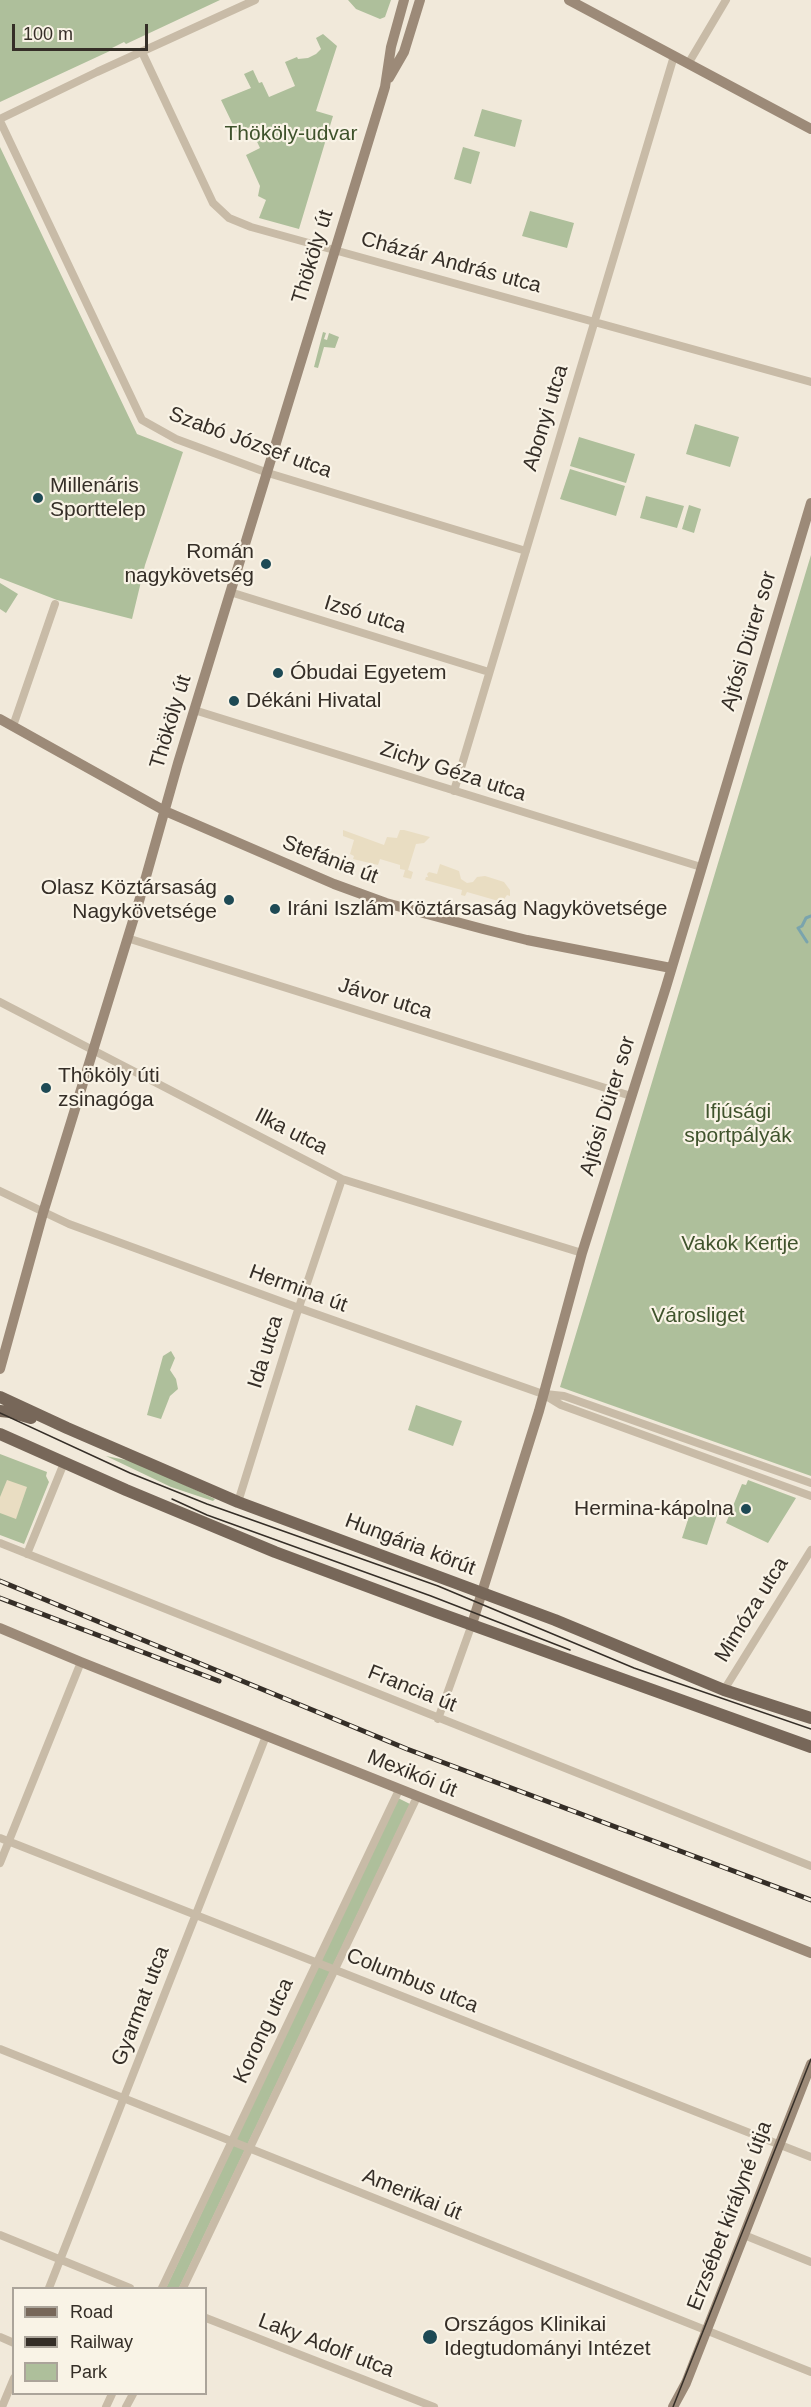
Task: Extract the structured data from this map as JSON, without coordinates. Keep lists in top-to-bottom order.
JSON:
{
  "streets": {
    "main road": ["Hungária körút"],
    "street": [
      "Thököly út",
      "Cházár András utca",
      "Abonyi utca",
      "Szabó József utca",
      "Izsó utca",
      "Ajtósi Dürer sor",
      "Zichy Géza utca",
      "Stefánia út",
      "Jávor utca",
      "Ilka utca",
      "Hermina út",
      "Ida utca",
      "Mimóza utca",
      "Francia út",
      "Mexikói út",
      "Columbus utca",
      "Gyarmat utca",
      "Korong utca",
      "Amerikai út",
      "Erzsébet királyné útja",
      "Laky Adolf utca"
    ]
  },
  "crossings": [
    ["Thököly út", "Cházár András utca"],
    ["Thököly út", "Szabó József utca"],
    ["Thököly út", "Izsó utca"],
    ["Thököly út", "Zichy Géza utca"],
    ["Thököly út", "Stefánia út"],
    ["Thököly út", "Jávor utca"],
    ["Thököly út", "Ilka utca"],
    ["Thököly út", "Hermina út"],
    ["Cházár András utca", "Abonyi utca"],
    ["Abonyi utca", "Szabó József utca"],
    ["Abonyi utca", "Izsó utca"],
    ["Abonyi utca", "Zichy Géza utca"],
    ["Ajtósi Dürer sor", "Zichy Géza utca"],
    ["Ajtósi Dürer sor", "Stefánia út"],
    ["Ajtósi Dürer sor", "Jávor utca"],
    ["Ajtósi Dürer sor", "Ilka utca"],
    ["Ajtósi Dürer sor", "Hermina út"],
    ["Ajtósi Dürer sor", "Hungária körút"],
    ["Ajtósi Dürer sor", "Francia út"],
    ["Ilka utca", "Ida utca"],
    ["Hermina út", "Ida utca"],
    ["Ida utca", "Hungária körút"],
    ["Hungária körút", "Mimóza utca"],
    ["Mexikói út", "Gyarmat utca"],
    ["Mexikói út", "Korong utca"],
    ["Columbus utca", "Gyarmat utca"],
    ["Columbus utca", "Korong utca"],
    ["Columbus utca", "Erzsébet királyné útja"],
    ["Gyarmat utca", "Amerikai út"],
    ["Korong utca", "Amerikai út"],
    ["Amerikai út", "Erzsébet királyné útja"]
  ],
  "parks": [
    "Thököly-udvar",
    "Ifjúsági sportpályák",
    "Vakok Kertje",
    "Városliget"
  ],
  "places": [
    "Millenáris Sporttelep",
    "Román nagykövetség",
    "Óbudai Egyetem",
    "Dékáni Hivatal",
    "Olasz Köztársaság Nagykövetsége",
    "Iráni Iszlám Köztársaság Nagykövetsége",
    "Thököly úti zsinagóga",
    "Hermina-kápolna",
    "Országos Klinikai Idegtudományi Intézet"
  ],
  "legend": ["Road", "Railway", "Park"],
  "scale_bar": "100 m"
}
